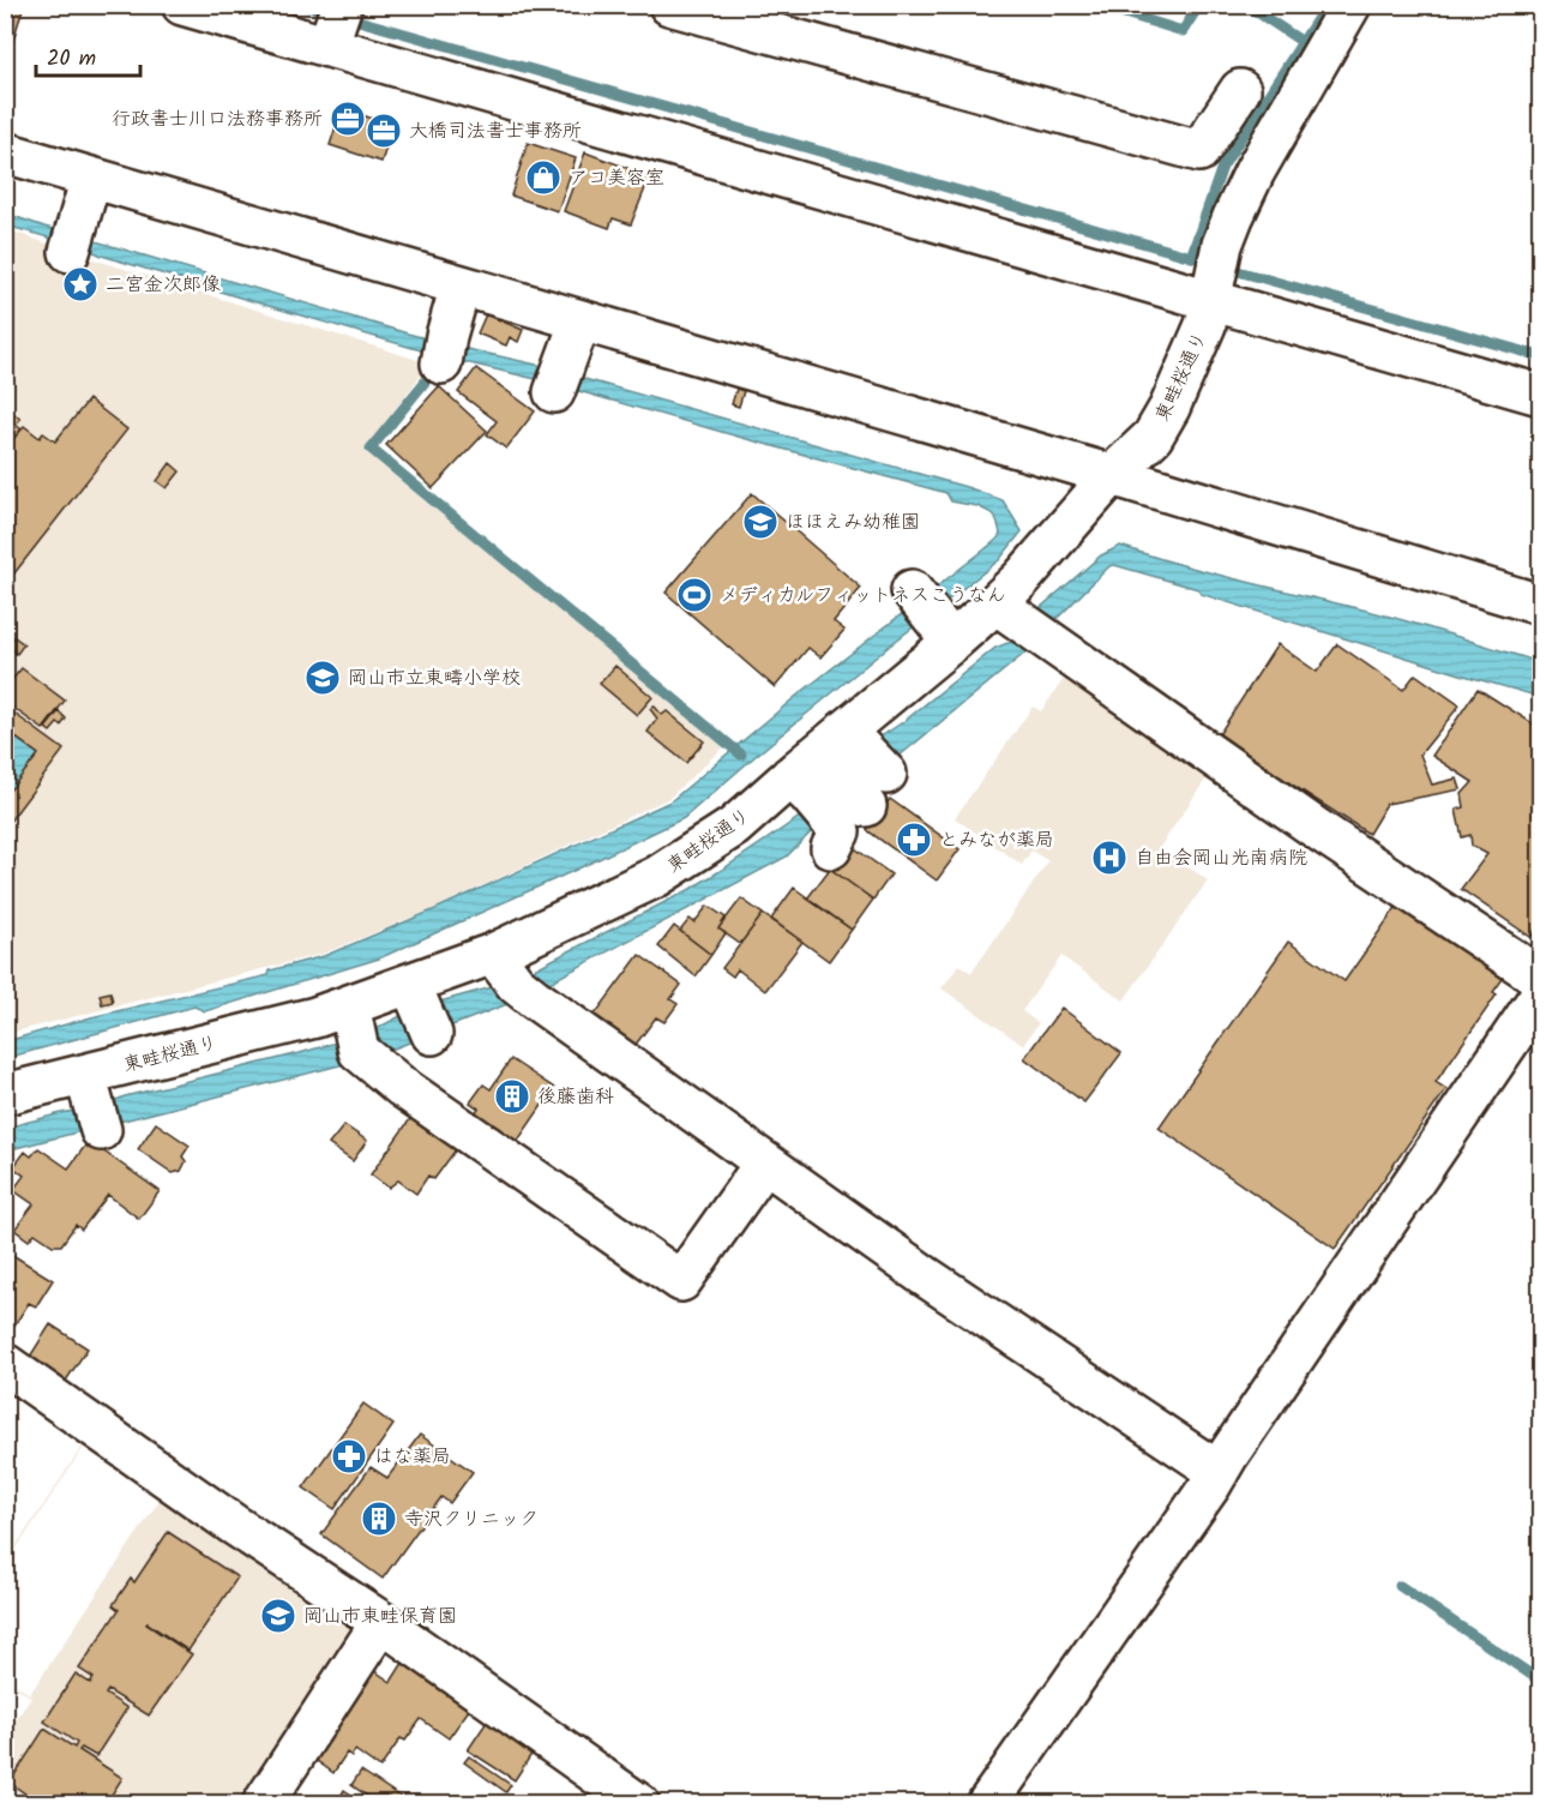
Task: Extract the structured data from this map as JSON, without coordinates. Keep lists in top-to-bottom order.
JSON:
{
  "streets": {
    "street": ["東畦桜通り"]
  },
  "places": {
    "office": ["行政書士川口法務事務所", "大橋司法書士事務所"],
    "shop": ["アコ美容室"],
    "place": ["二宮金次郎像"],
    "school or university": ["ほほえみ幼稚園", "岡山市立東疇小学校", "岡山市東畦保育園"],
    "sports": ["メディカルフィットネスこうなん"],
    "pharmacy": ["とみなが薬局", "はな薬局"],
    "hospital": ["自由会岡山光南病院"],
    "building": ["後藤歯科", "寺沢クリニック"]
  },
  "scale_bar": "20 m"
}
